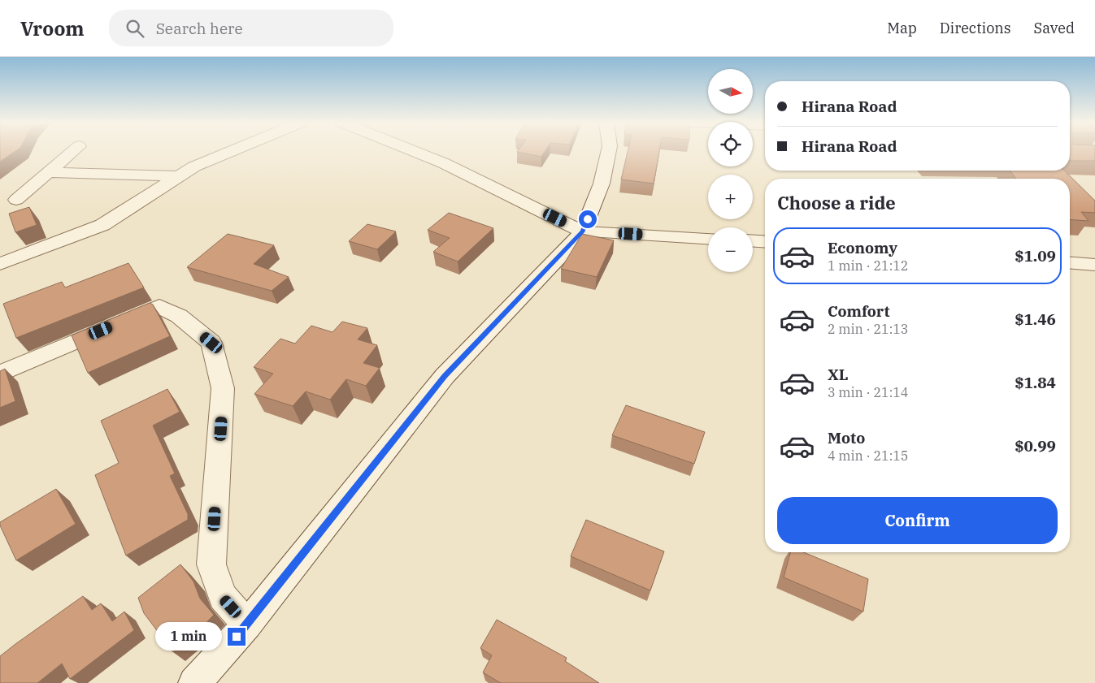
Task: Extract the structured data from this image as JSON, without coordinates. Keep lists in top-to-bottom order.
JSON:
{
  "north": "right",
  "page": {
    "header": "Vroom",
    "search": "Search here",
    "nav": ["Map", "Directions", "Saved"],
    "map_buttons": ["+", "−"],
    "banner": ["Hirana Road", "Hirana Road"],
    "heading": "Choose a ride",
    "list": [
      {
        "name": "Economy",
        "note": "1 min · 21:12",
        "value": "$1.09"
      },
      {
        "name": "Comfort",
        "note": "2 min · 21:13",
        "value": "$1.46"
      },
      {
        "name": "XL",
        "note": "3 min · 21:14",
        "value": "$1.84"
      },
      {
        "name": "Moto",
        "note": "4 min · 21:15",
        "value": "$0.99"
      }
    ],
    "buttons": "Confirm",
    "bubble": "1 min"
  }
}
